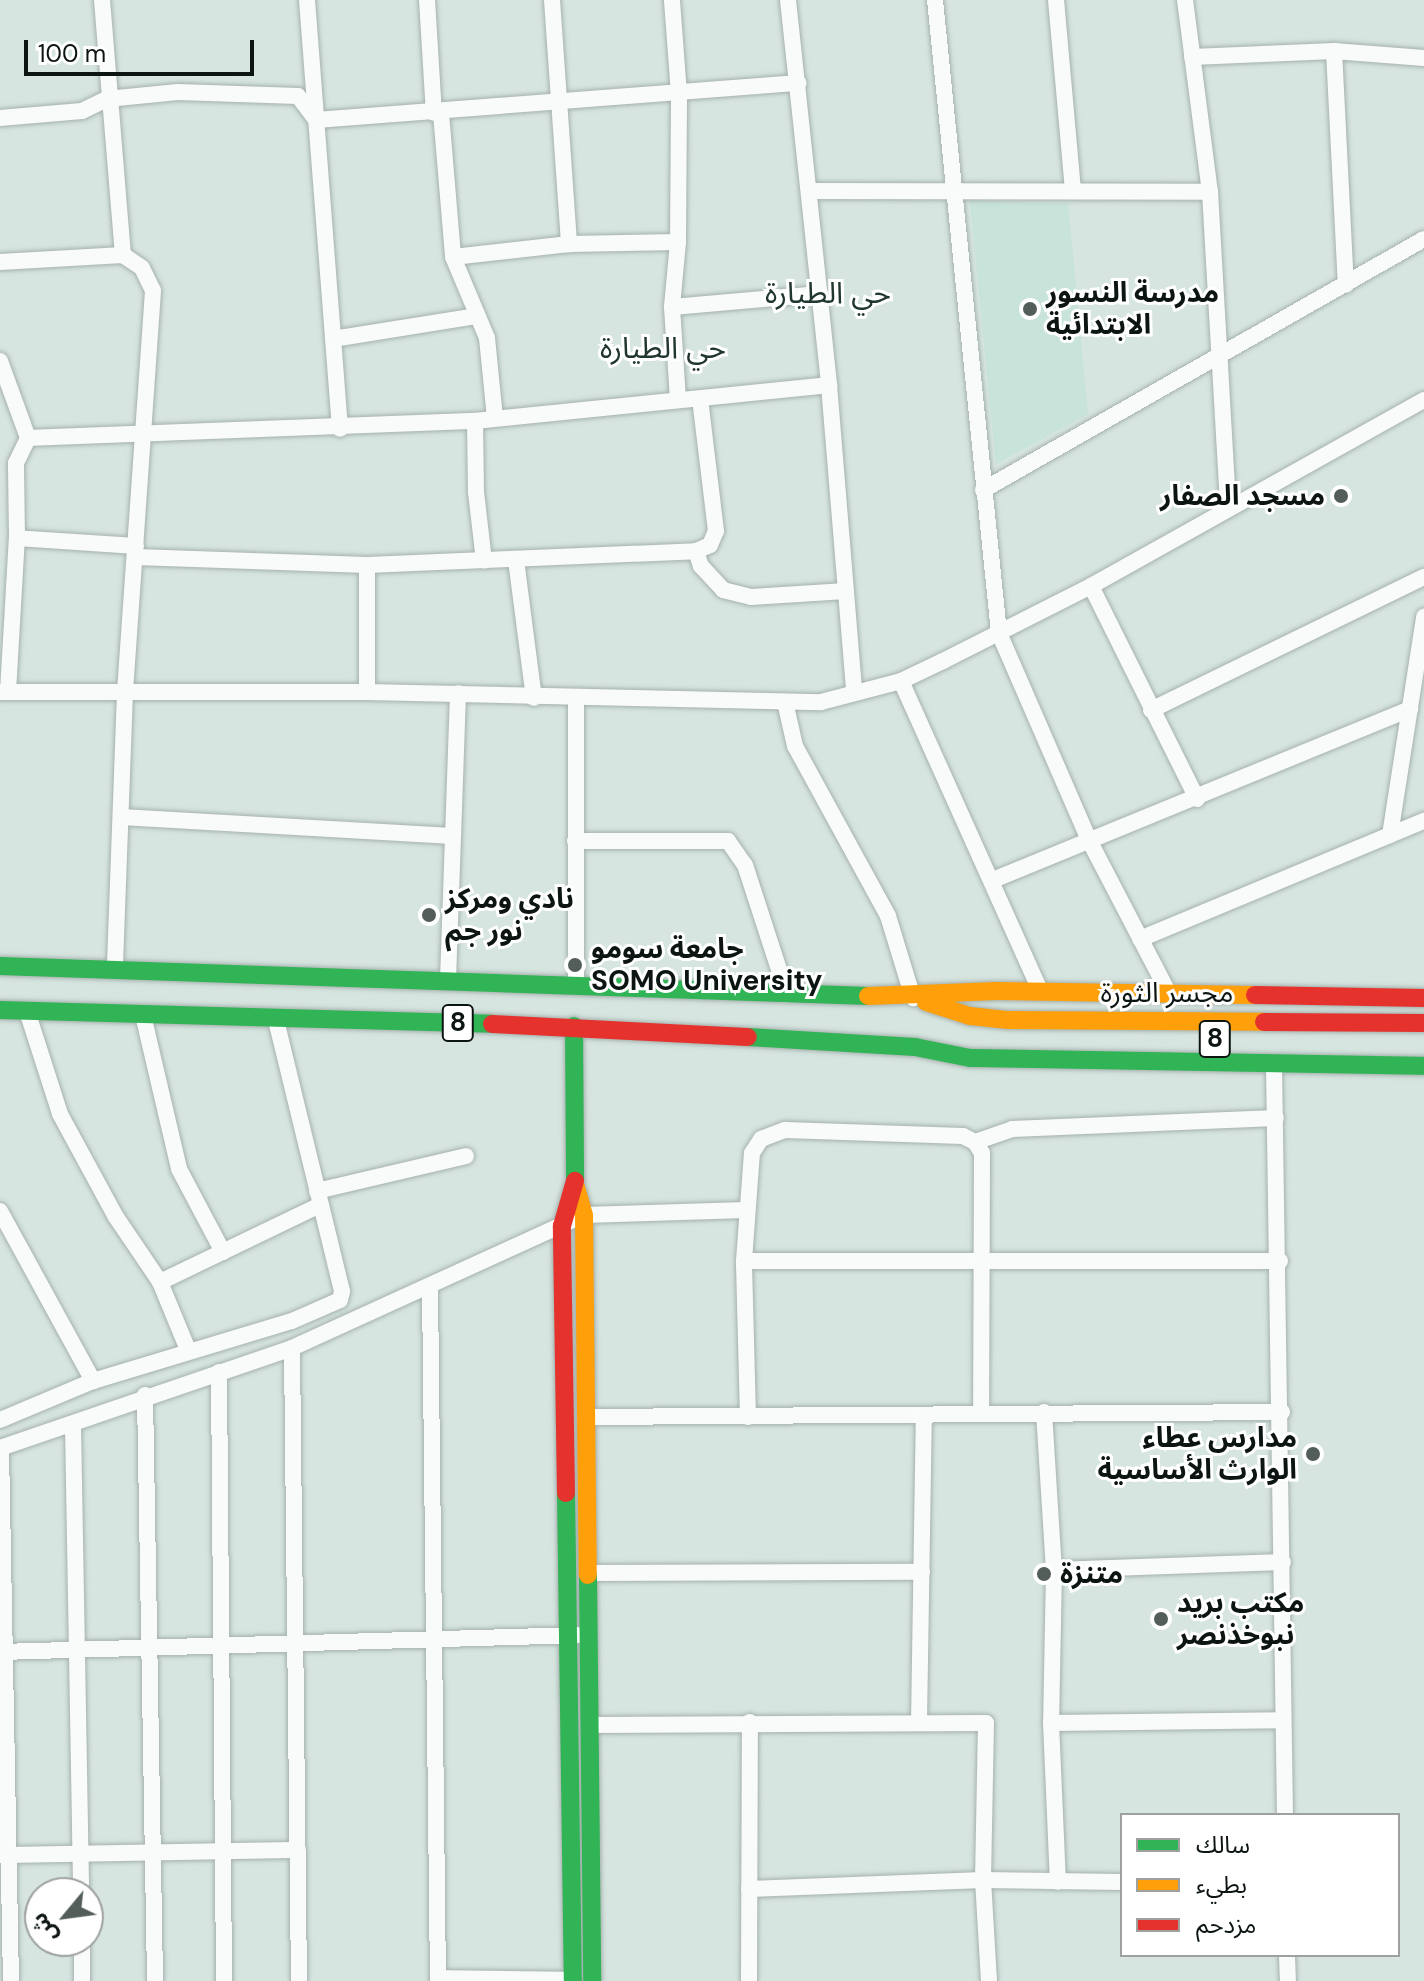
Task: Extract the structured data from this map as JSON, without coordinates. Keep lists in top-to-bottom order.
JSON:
{
  "streets": {
    "main road": ["مجسر الثورة", "8"]
  },
  "crossings": [
    ["مجسر الثورة", "8"]
  ],
  "districts": ["حي الطيارة", "حي الطيارة"],
  "places": [
    "مدرسة النسور الابتدائية",
    "مسجد الصفار",
    "نادي ومركز نور جم",
    "جامعة سومو SOMO University",
    "مدارس عطاء الوارث الأساسية",
    "متنزة",
    "مكتب بريد نبوخذنصر"
  ],
  "legend": ["سالك", "بطيء", "مزدحم"],
  "scale_bar": "100 m",
  "north": "bottom left"
}
